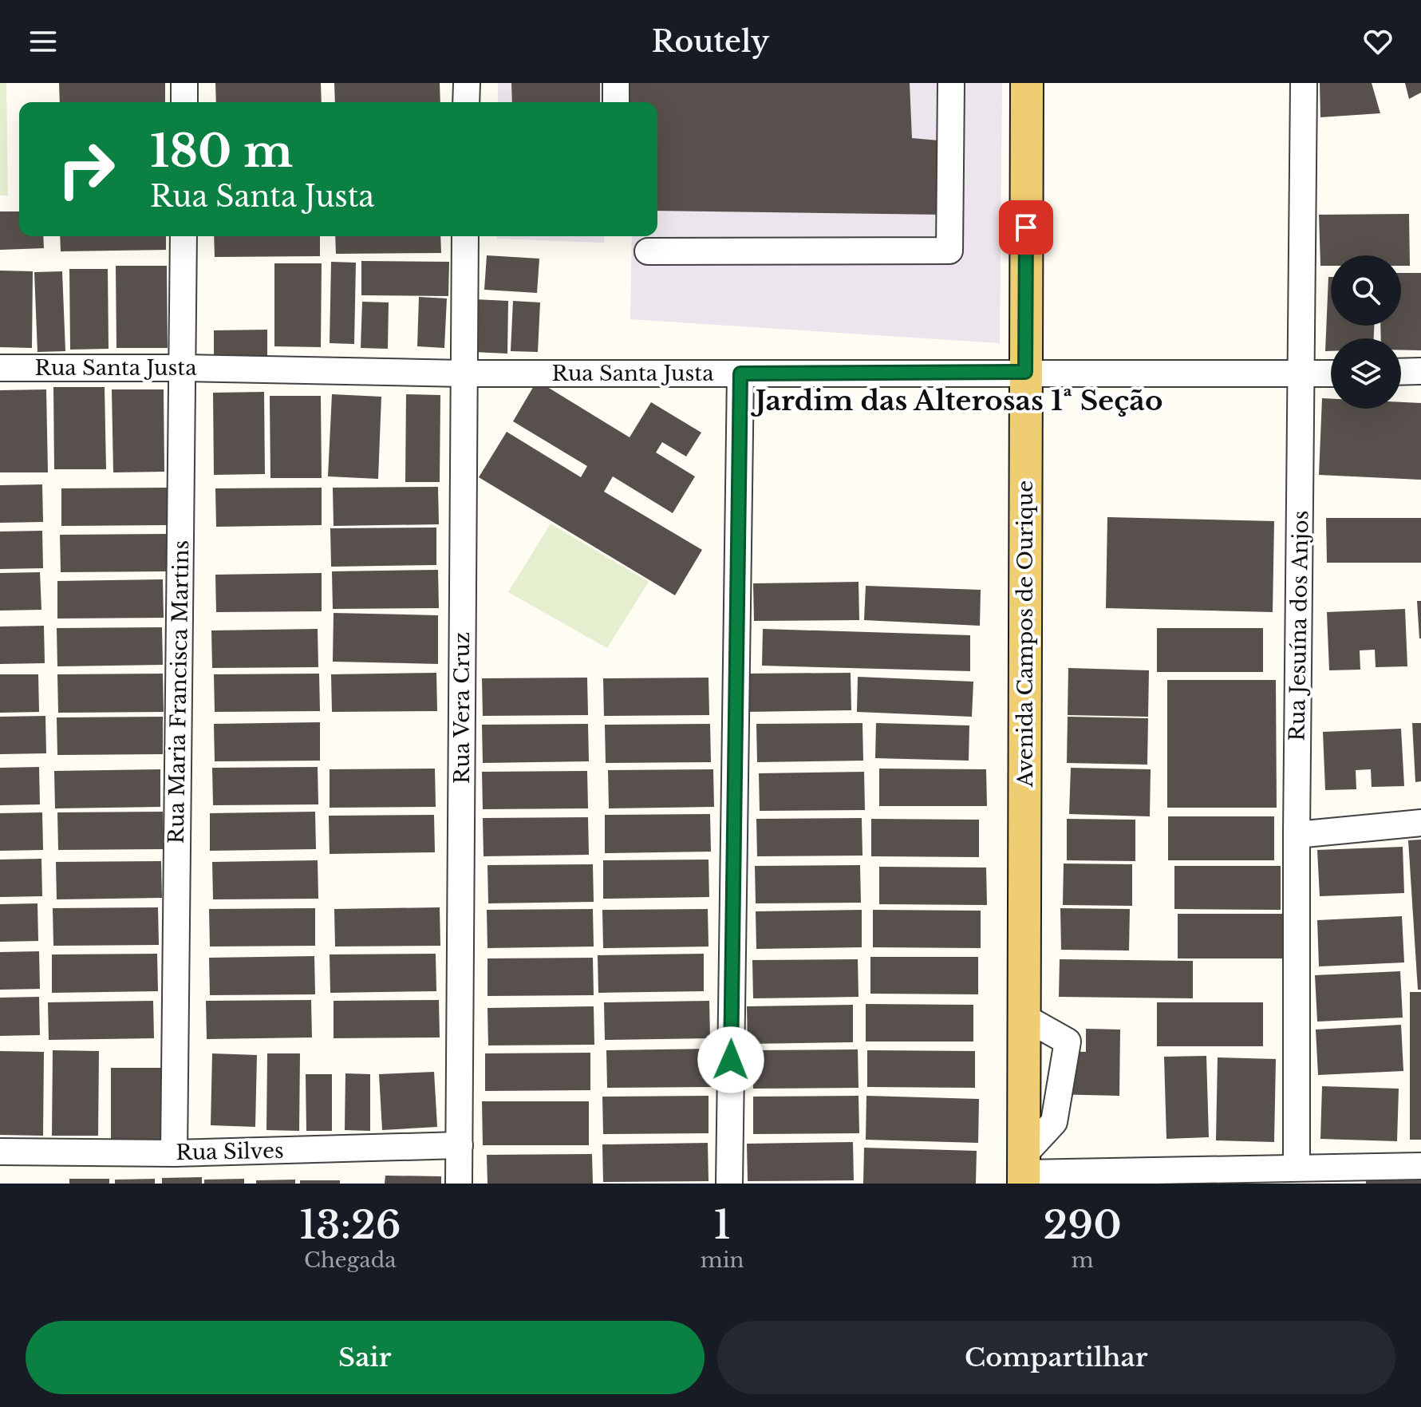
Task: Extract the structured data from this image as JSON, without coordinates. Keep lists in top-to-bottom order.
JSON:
{
  "streets": {
    "main road": ["Avenida Campos de Ourique"],
    "street": [
      "Rua Santa Justa",
      "Rua Jesuína dos Anjos",
      "Rua Maria Francisca Martins",
      "Rua Vera Cruz",
      "Rua Silves"
    ]
  },
  "crossings": [
    ["Rua Santa Justa", "Rua Jesuína dos Anjos"],
    ["Rua Santa Justa", "Avenida Campos de Ourique"],
    ["Rua Santa Justa", "Rua Maria Francisca Martins"],
    ["Rua Santa Justa", "Rua Vera Cruz"],
    ["Rua Maria Francisca Martins", "Rua Silves"],
    ["Rua Vera Cruz", "Rua Silves"]
  ],
  "districts": ["Jardim das Alterosas 1ª Seção"],
  "page": {
    "header": "Routely",
    "turn": ["180 m", "Rua Santa Justa"],
    "eta": [
      "13:26",
      "Chegada",
      "1",
      "min",
      "290",
      "m"
    ],
    "buttons": ["Sair", "Compartilhar"]
  }
}
